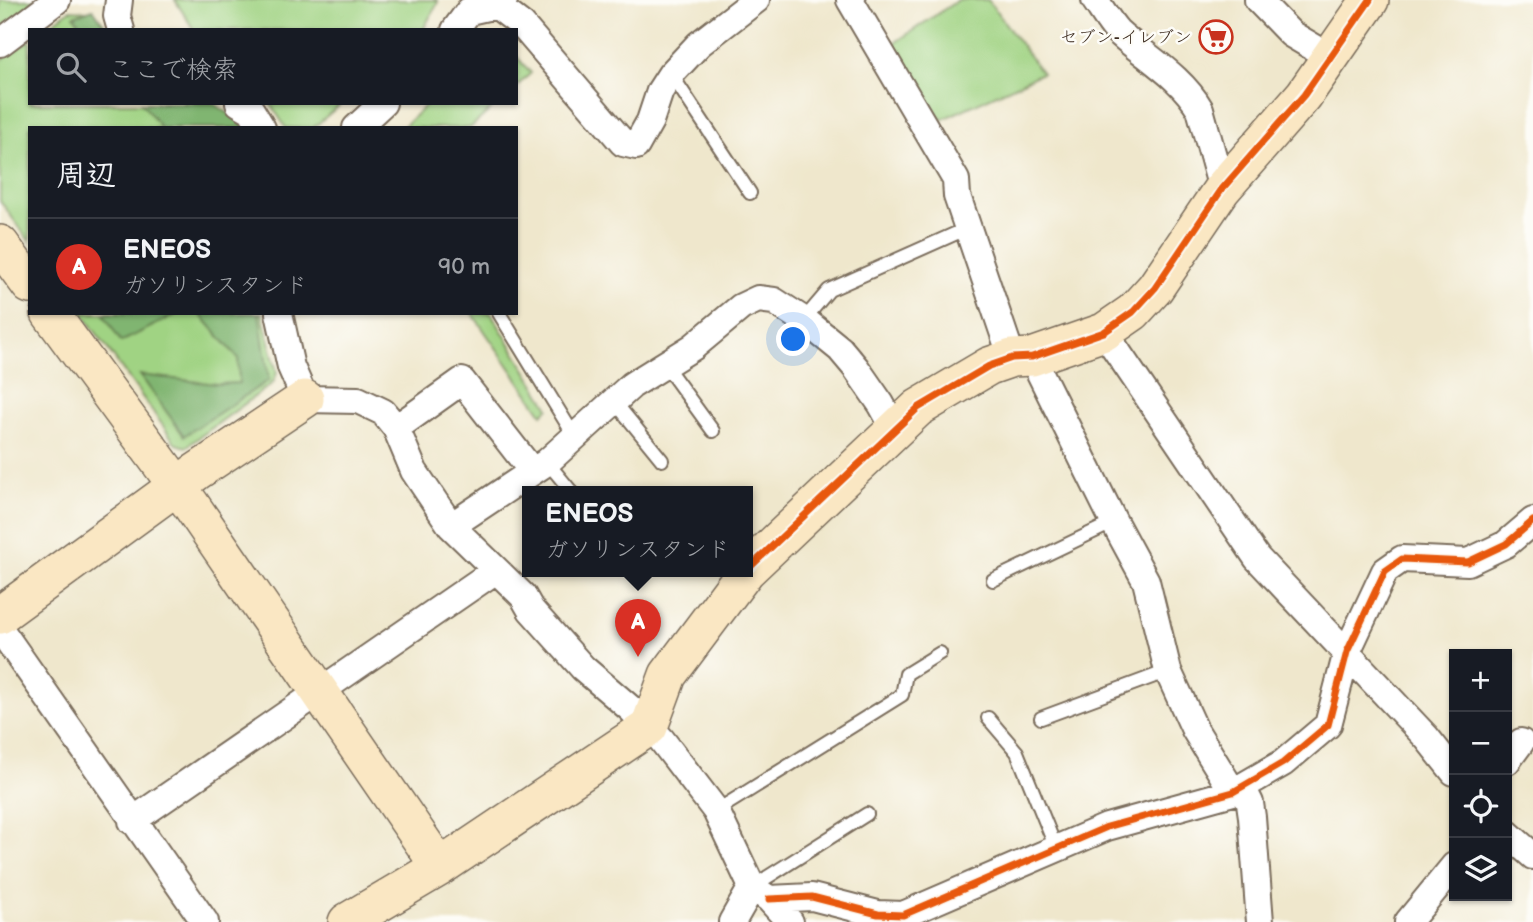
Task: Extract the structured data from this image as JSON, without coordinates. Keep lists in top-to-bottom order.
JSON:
{
  "places": {
    "supermarket": ["セブン-イレブン"]
  },
  "page": {
    "search": "ここで検索",
    "heading": "周辺",
    "list": [
      {
        "mark": "A",
        "name": "ENEOS",
        "note": "ガソリンスタンド",
        "value": "90 m"
      }
    ],
    "popup": ["ENEOS", "ガソリンスタンド"],
    "pins": "A",
    "map_buttons": ["+", "−"]
  }
}
